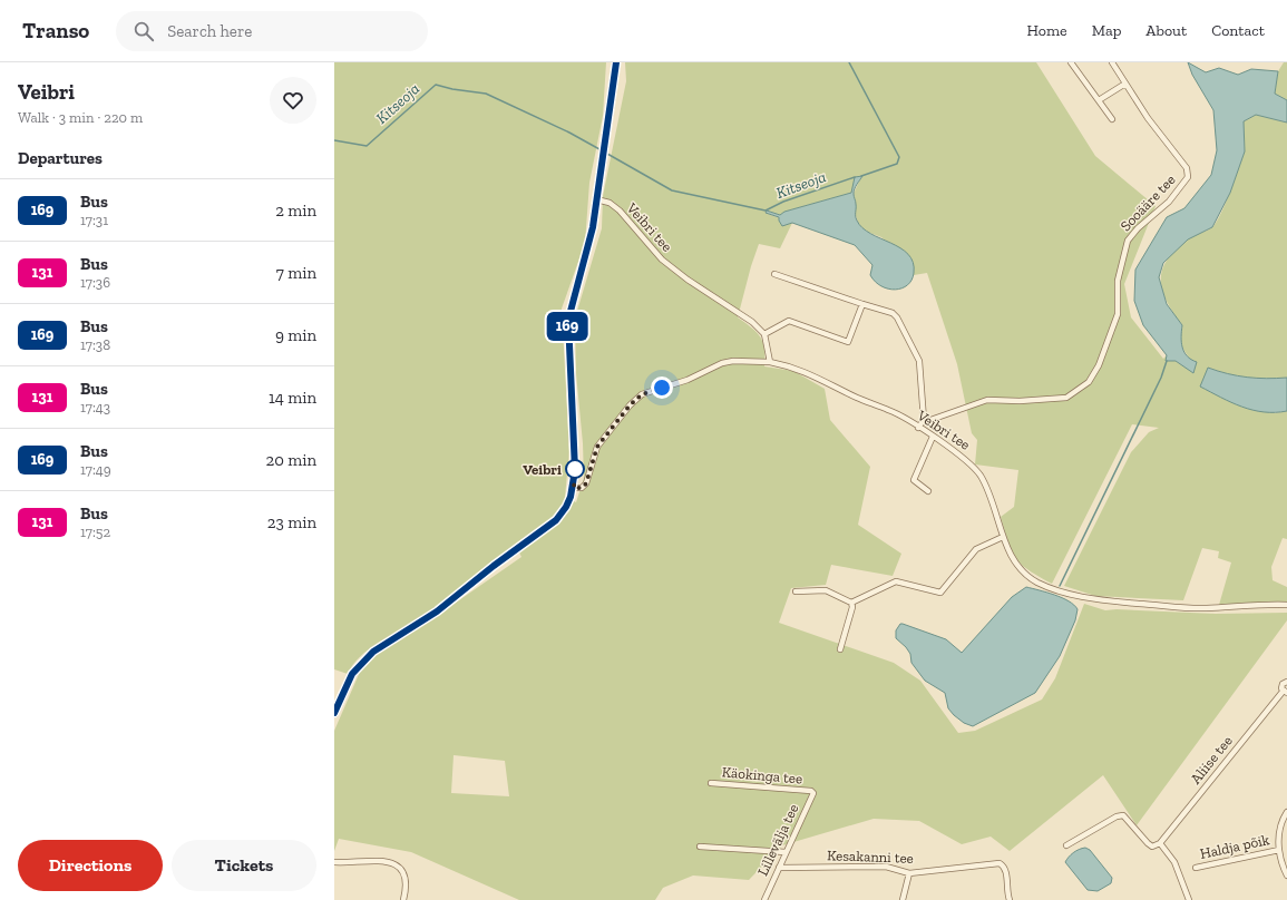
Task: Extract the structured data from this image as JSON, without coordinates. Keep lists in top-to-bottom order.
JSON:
{
  "streets": {
    "street": [
      "Sooääre tee",
      "Veibri tee",
      "Aliise tee",
      "Käokinga tee",
      "Lillevälja tee",
      "Haldja põik",
      "Kesakanni tee"
    ]
  },
  "crossings": [
    ["Käokinga tee", "Lillevälja tee"],
    ["Lillevälja tee", "Kesakanni tee"]
  ],
  "water": ["Kitseoja"],
  "places": ["Veibri"],
  "lines": ["bus line 169"],
  "page": {
    "header": "Transo",
    "search": "Search here",
    "nav": [
      "Home",
      "Map",
      "About",
      "Contact"
    ],
    "heading": [
      ["Veibri", "Walk · 3 min · 220 m"],
      "Departures"
    ],
    "on_map": "169",
    "list": [
      {
        "mark": "169",
        "name": "Bus",
        "note": "17:31",
        "value": "2 min"
      },
      {
        "mark": "131",
        "name": "Bus",
        "note": "17:36",
        "value": "7 min"
      },
      {
        "mark": "169",
        "name": "Bus",
        "note": "17:38",
        "value": "9 min"
      },
      {
        "mark": "131",
        "name": "Bus",
        "note": "17:43",
        "value": "14 min"
      },
      {
        "mark": "169",
        "name": "Bus",
        "note": "17:49",
        "value": "20 min"
      },
      {
        "mark": "131",
        "name": "Bus",
        "note": "17:52",
        "value": "23 min"
      }
    ],
    "buttons": ["Directions", "Tickets"]
  }
}
